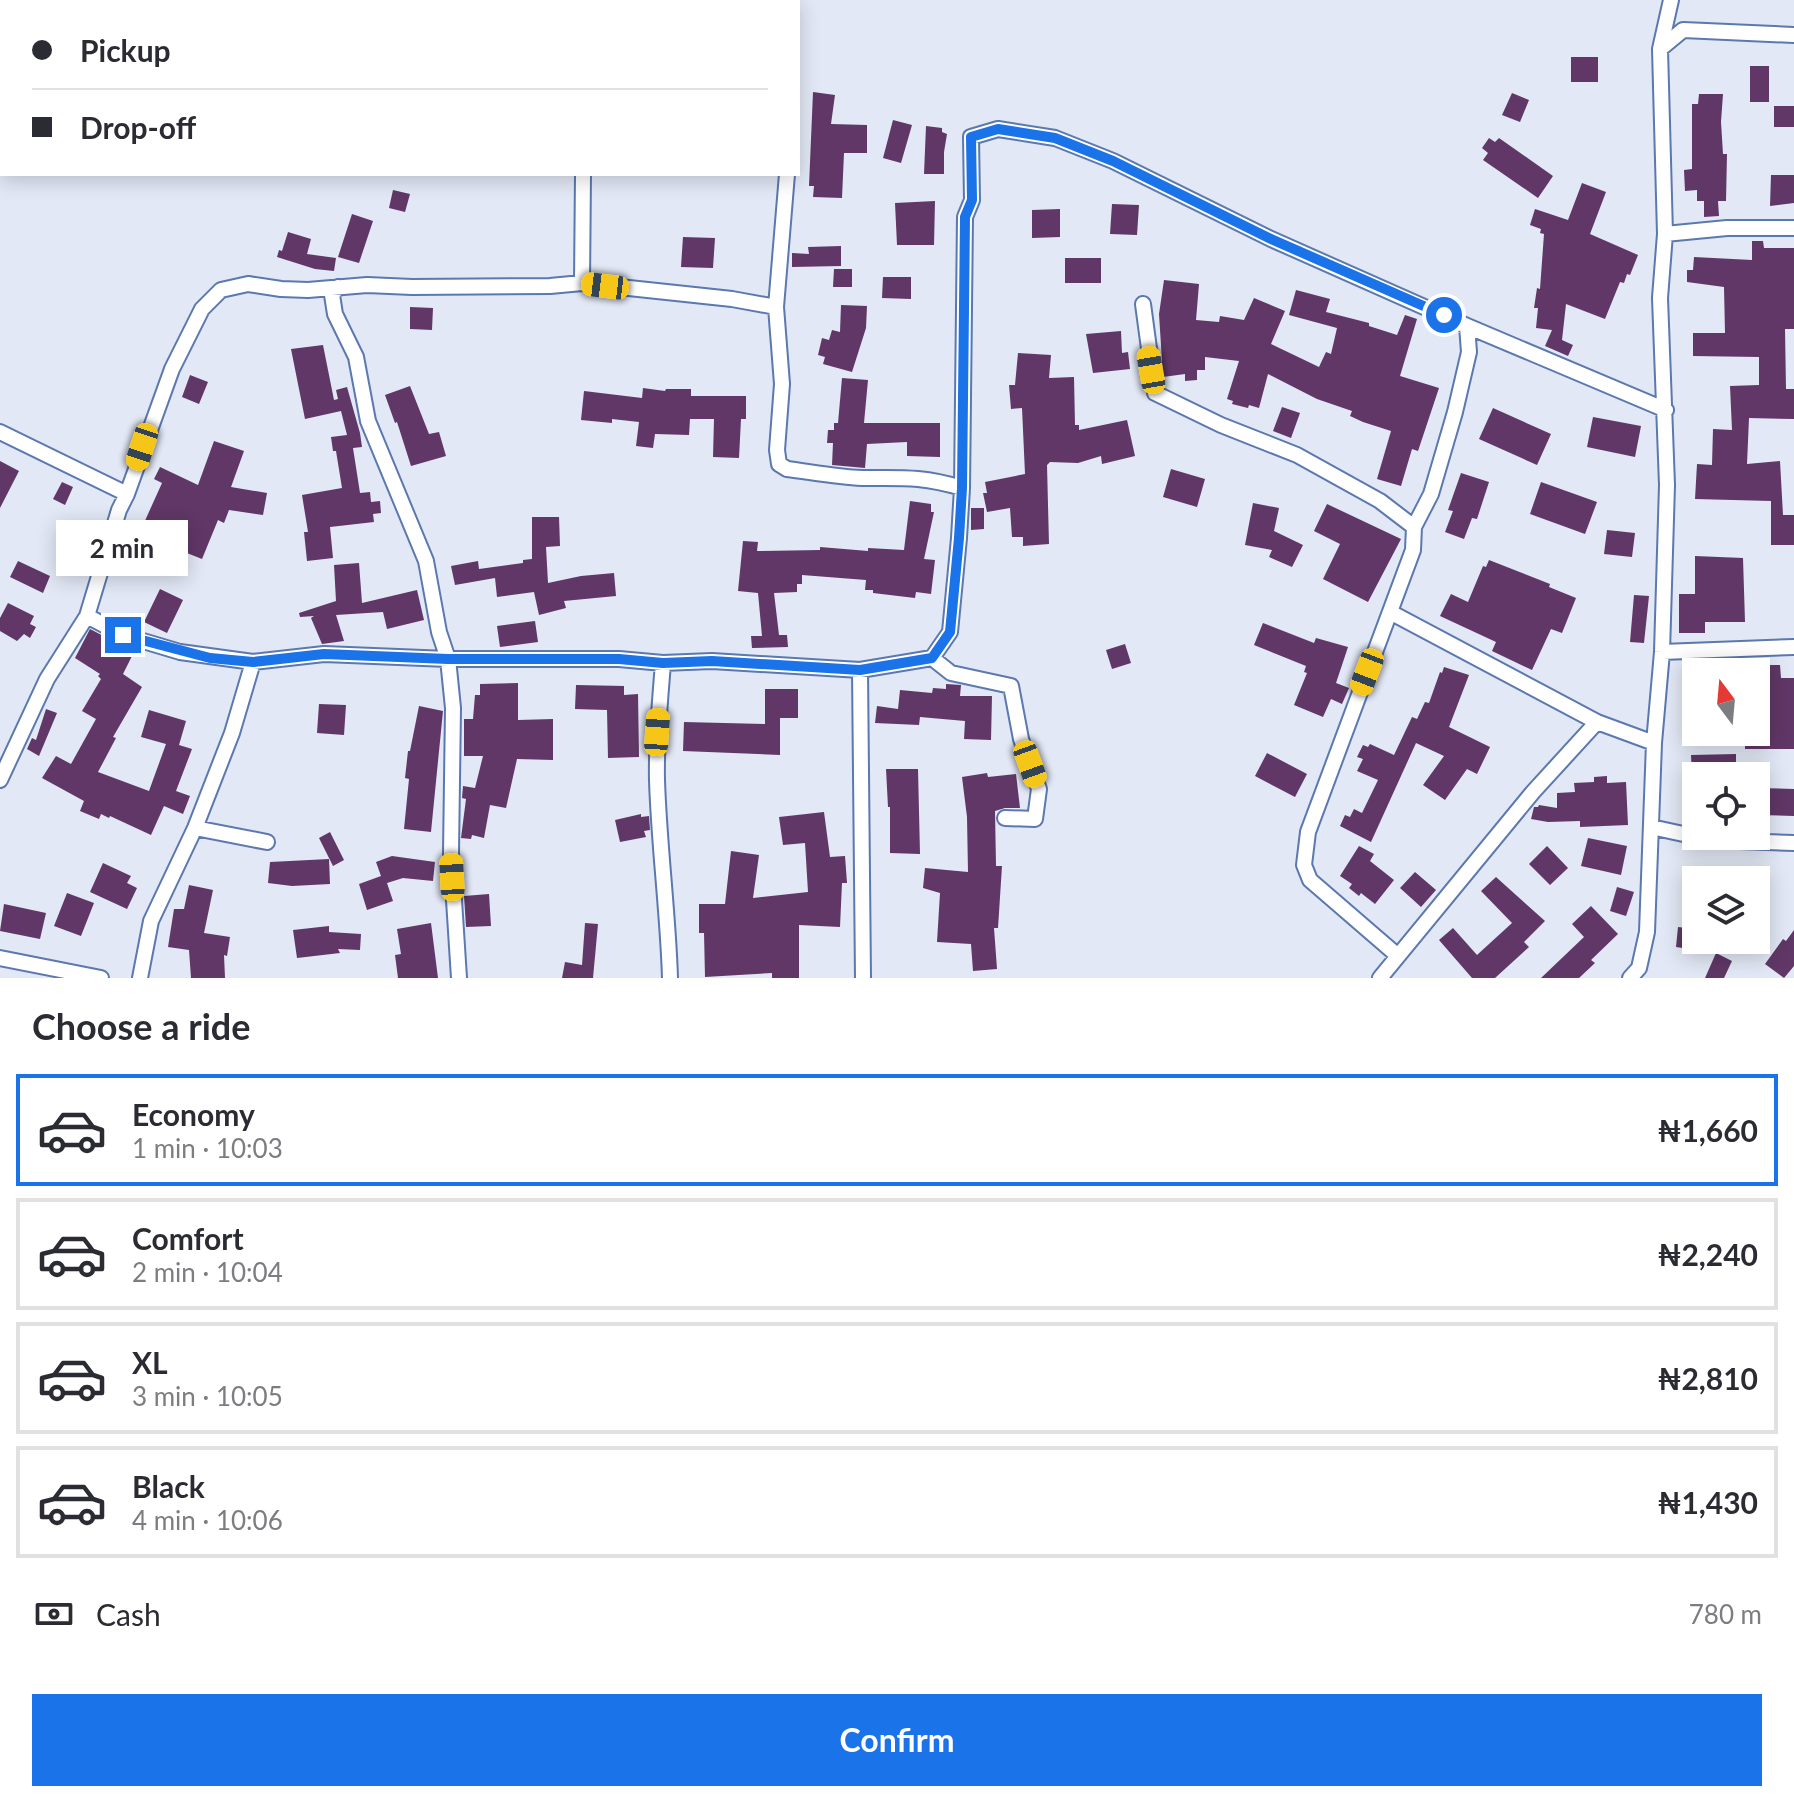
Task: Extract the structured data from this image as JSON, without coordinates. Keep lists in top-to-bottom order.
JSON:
{
  "north": "top",
  "page": {
    "banner": ["Pickup", "Drop-off"],
    "bubble": "2 min",
    "heading": "Choose a ride",
    "list": [
      {
        "name": "Economy",
        "note": "1 min · 10:03",
        "value": "₦1,660"
      },
      {
        "name": "Comfort",
        "note": "2 min · 10:04",
        "value": "₦2,240"
      },
      {
        "name": "XL",
        "note": "3 min · 10:05",
        "value": "₦2,810"
      },
      {
        "name": "Black",
        "note": "4 min · 10:06",
        "value": "₦1,430"
      }
    ],
    "pay": ["Cash", "780 m"],
    "buttons": "Confirm"
  }
}
